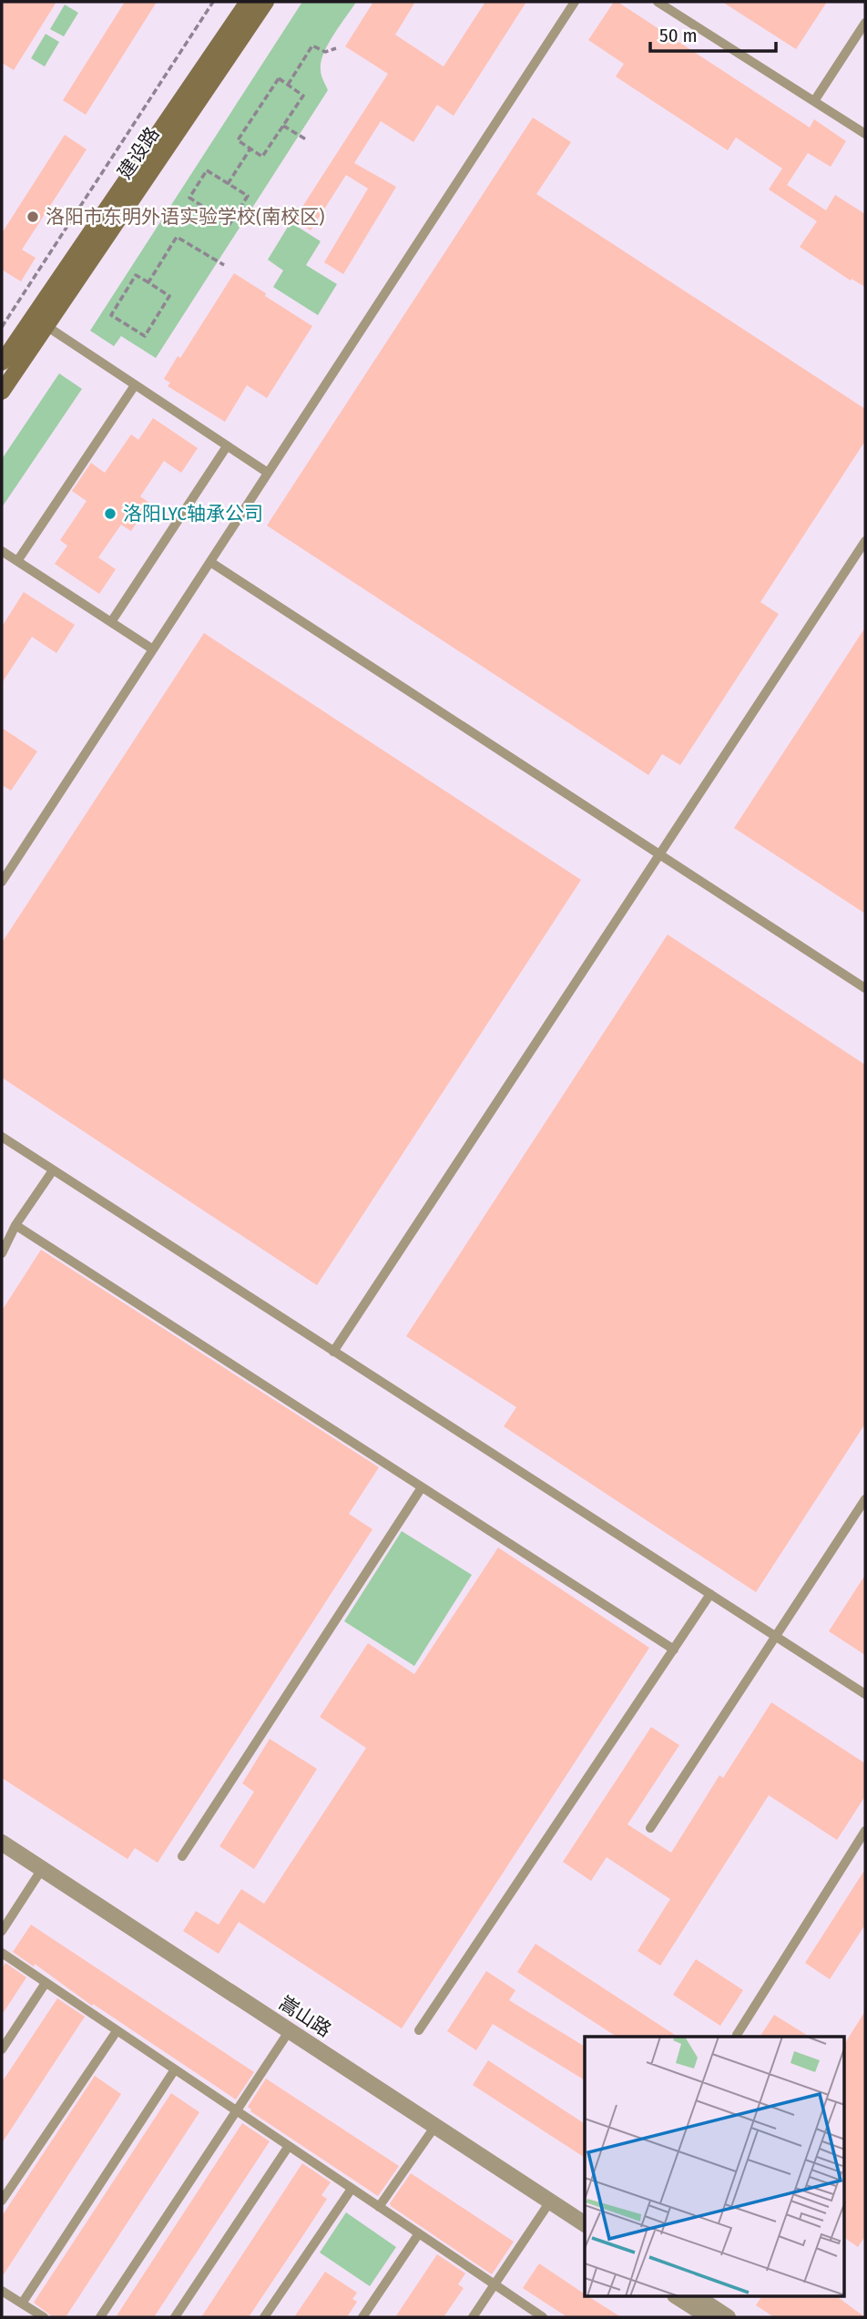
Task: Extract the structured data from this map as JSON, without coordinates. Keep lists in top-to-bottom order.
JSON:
{
  "streets": {
    "street": ["建设路", "嵩山路"]
  },
  "places": ["洛阳市东明外语实验学校(南校区)", "洛阳LYC轴承公司"],
  "scale_bar": "50 m"
}
